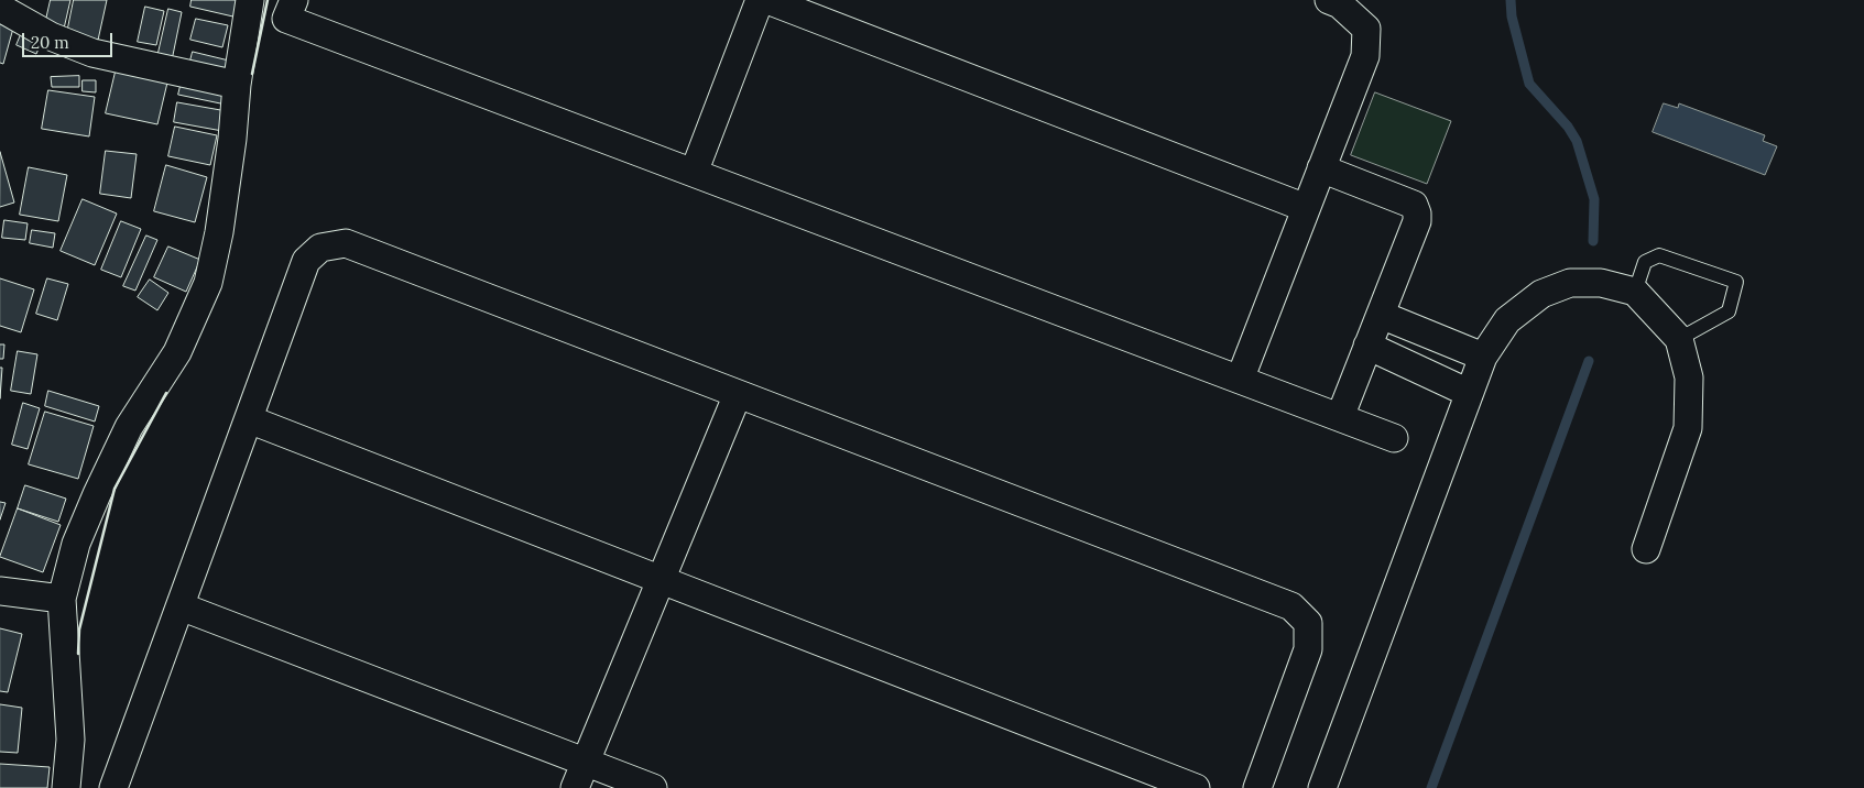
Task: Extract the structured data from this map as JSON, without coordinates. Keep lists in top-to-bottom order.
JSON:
{
  "scale_bar": "20 m"
}
